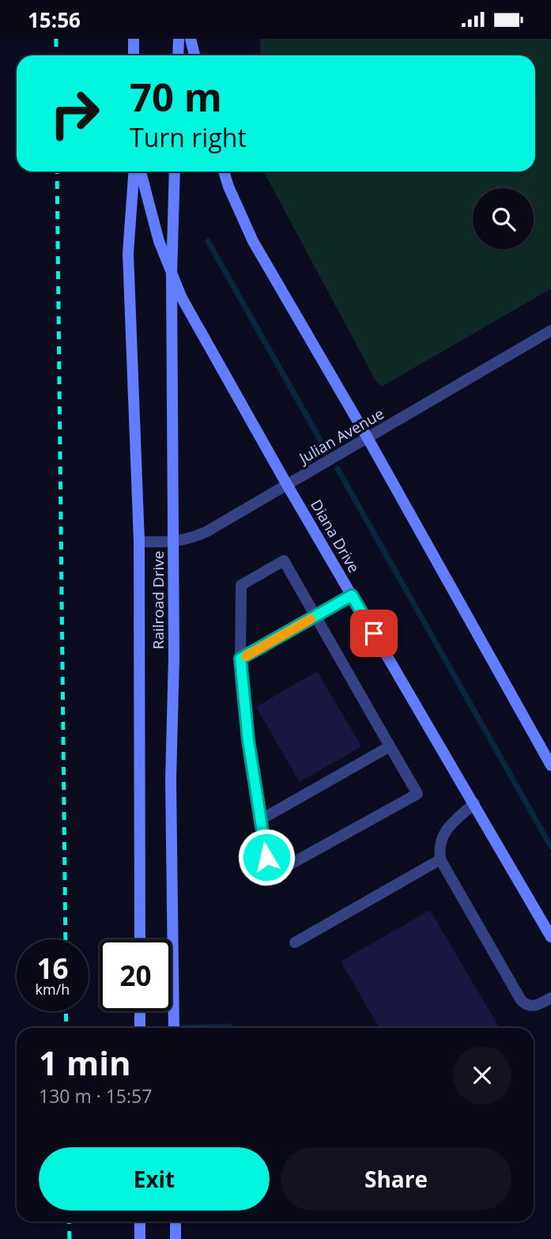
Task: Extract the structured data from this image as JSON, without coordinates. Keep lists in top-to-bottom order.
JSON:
{
  "streets": {
    "main road": ["Diana Drive", "Railroad Drive"],
    "street": ["Julian Avenue"]
  },
  "crossings": [
    ["Julian Avenue", "Diana Drive"],
    ["Julian Avenue", "Railroad Drive"],
    ["Diana Drive", "Railroad Drive"]
  ],
  "page": {
    "status": "15:56",
    "turn": ["70 m", "Turn right"],
    "speed": "16 km/h",
    "limit": "20",
    "heading": ["1 min", "130 m · 15:57"],
    "buttons": ["Exit", "Share"]
  }
}
